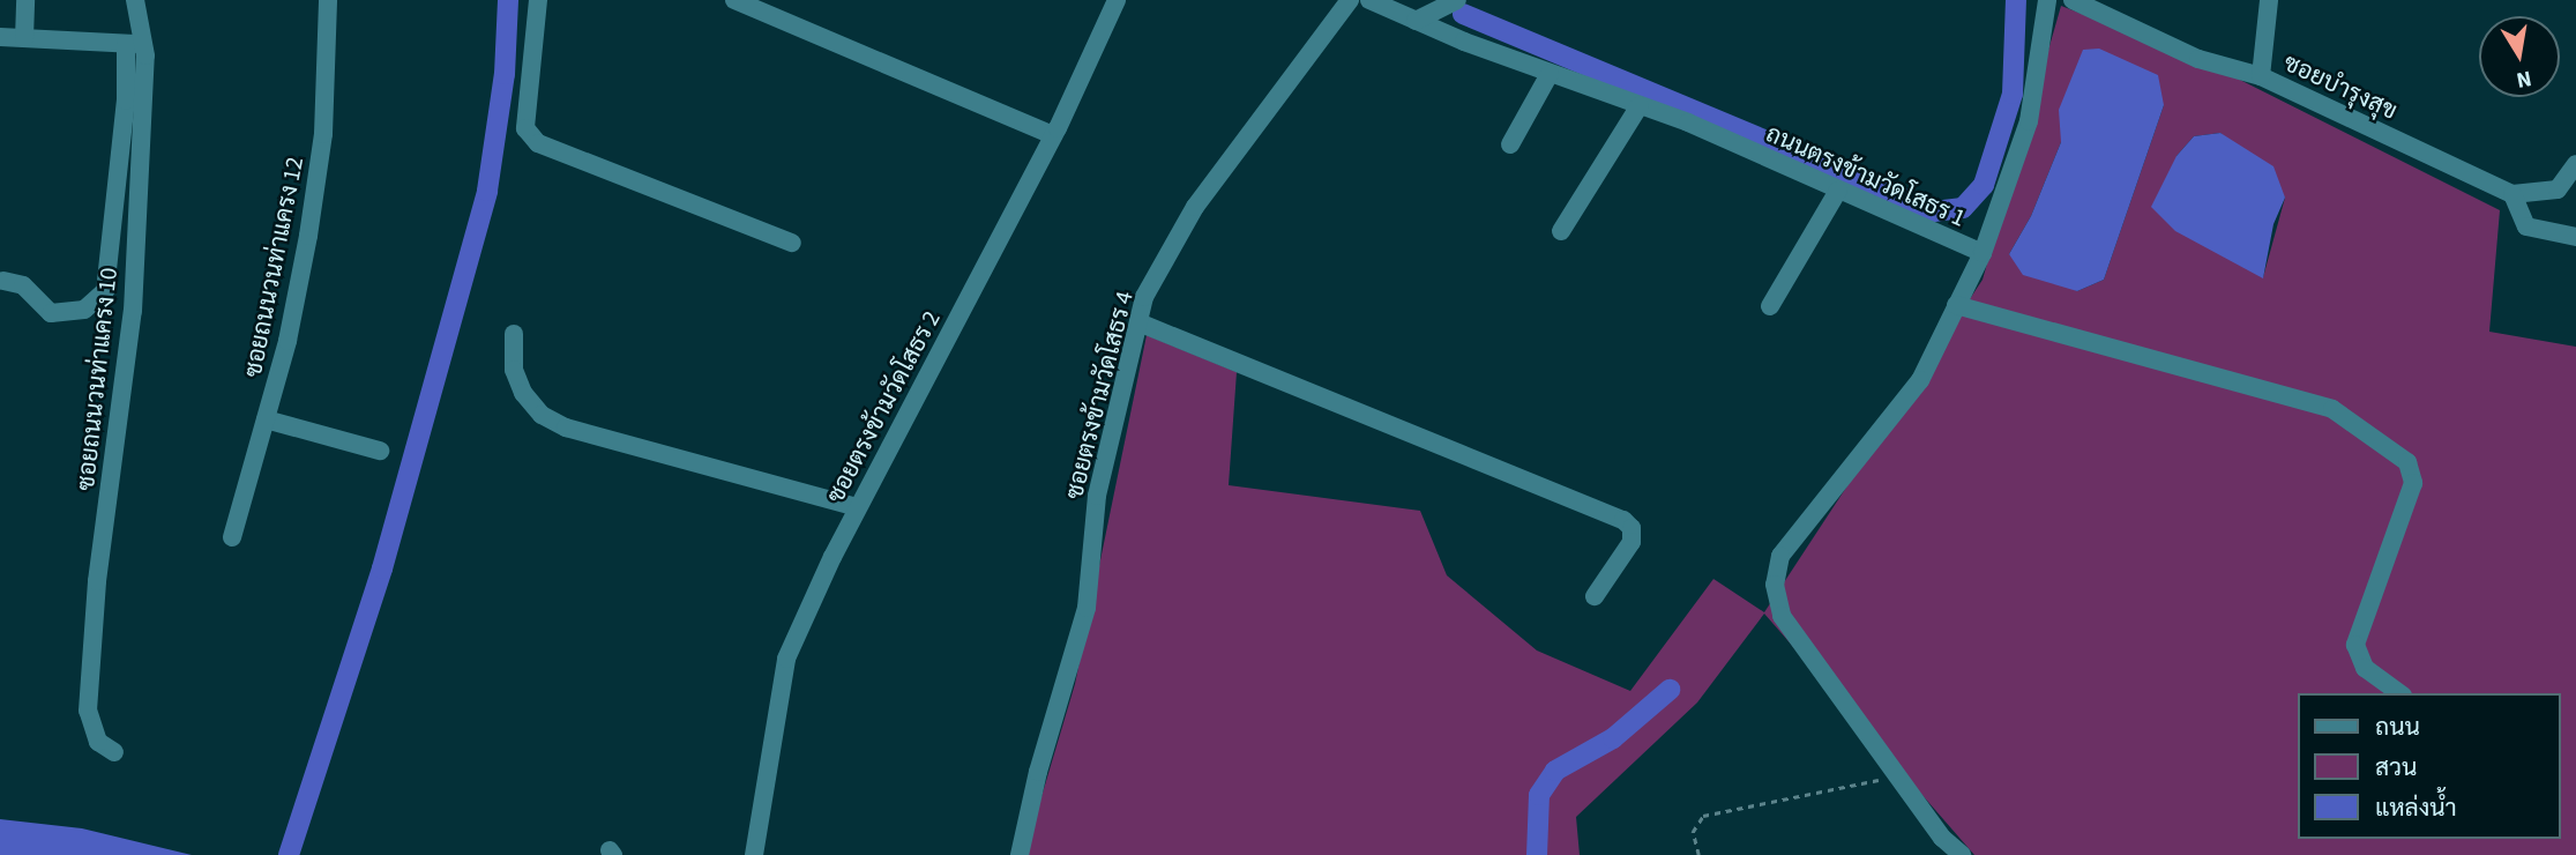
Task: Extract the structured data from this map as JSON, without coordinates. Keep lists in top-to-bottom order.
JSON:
{
  "streets": {
    "street": [
      "ซอยบำรุงสุข",
      "ถนนตรงข้ามวัดโสธร 1",
      "ซอยถนนวนท่าแครง 12",
      "ซอยถนนวนท่าแครง 10",
      "ซอยตรงข้ามวัดโสธร 4",
      "ซอยตรงข้ามวัดโสธร 2"
    ]
  },
  "legend": ["ถนน", "สวน", "แหล่งน้ำ"],
  "north": "bottom"
}
